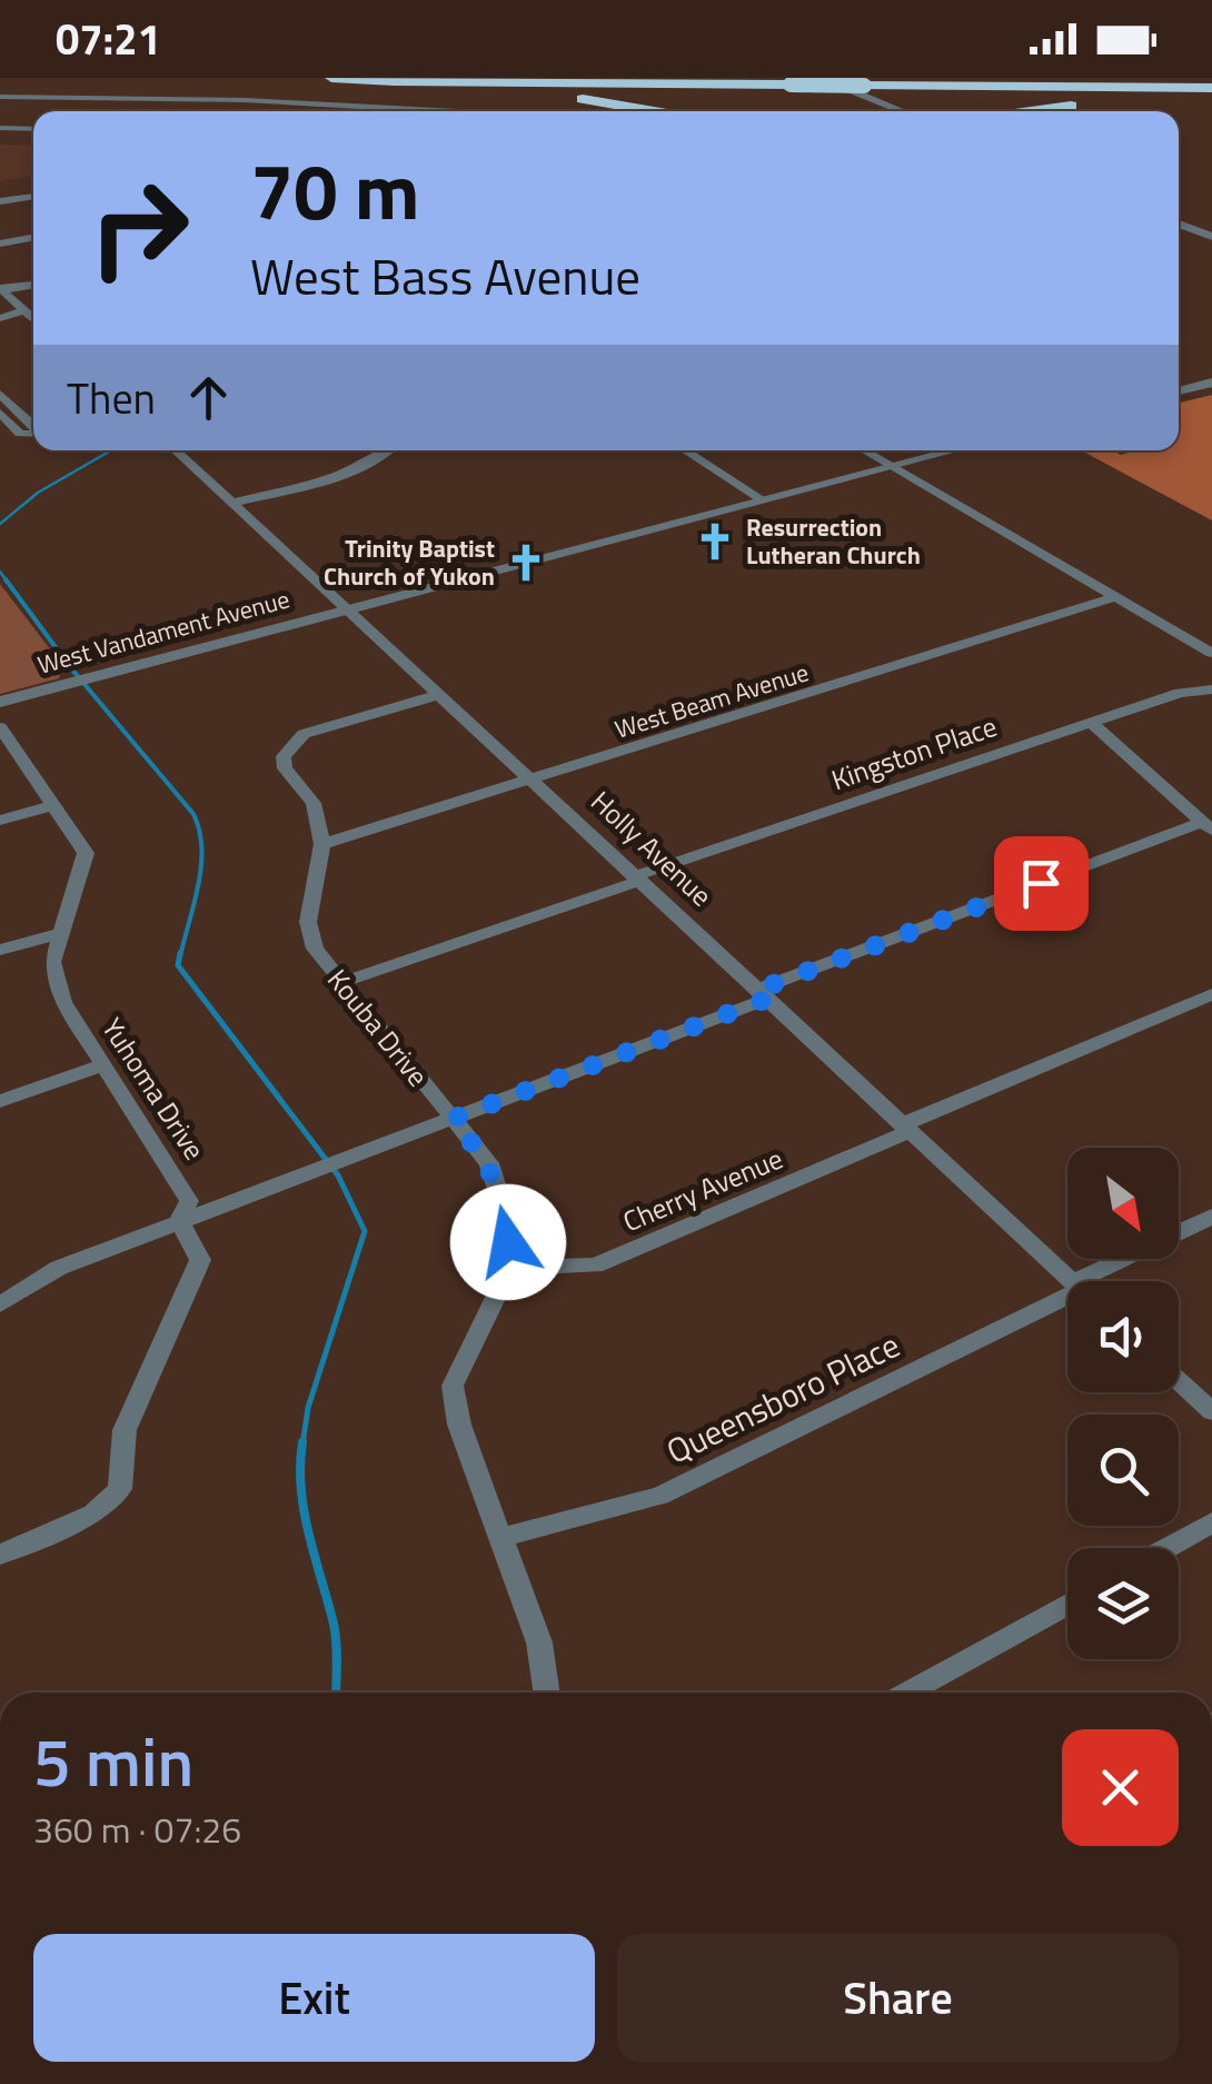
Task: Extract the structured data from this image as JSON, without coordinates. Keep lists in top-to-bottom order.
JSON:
{
  "streets": {
    "street": [
      "West Vandament Avenue",
      "West Beam Avenue",
      "Kingston Place",
      "Holly Avenue",
      "Kouba Drive",
      "Yuhoma Drive",
      "Cherry Avenue",
      "Queensboro Place"
    ]
  },
  "crossings": [
    ["West Vandament Avenue", "Holly Avenue"],
    ["West Beam Avenue", "Holly Avenue"],
    ["West Beam Avenue", "Kouba Drive"],
    ["Kingston Place", "Holly Avenue"],
    ["Kingston Place", "Kouba Drive"],
    ["Holly Avenue", "Kouba Drive"],
    ["Holly Avenue", "Cherry Avenue"],
    ["Kouba Drive", "Cherry Avenue"]
  ],
  "places": {
    "church": ["Resurrection Lutheran Church", "Trinity Baptist Church of Yukon"]
  },
  "north": "bottom right",
  "page": {
    "status": "07:21",
    "turn": ["70 m", "West Bass Avenue"],
    "then": "Then",
    "heading": ["5 min", "360 m · 07:26"],
    "buttons": ["Exit", "Share"]
  }
}
